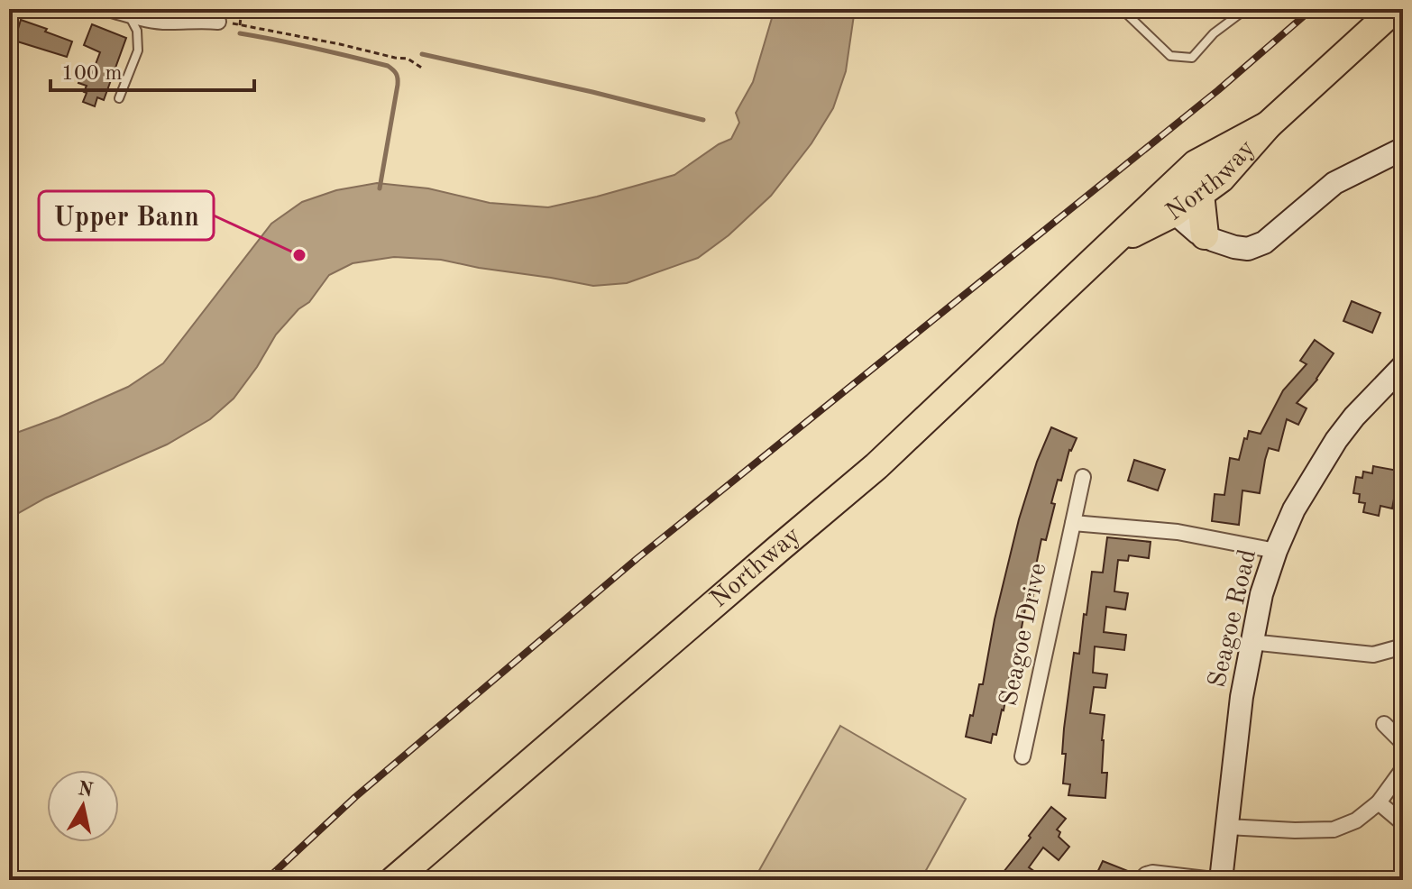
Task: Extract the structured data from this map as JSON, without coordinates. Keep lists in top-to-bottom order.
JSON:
{
  "streets": {
    "highway": ["Northway"],
    "main road": ["Seagoe Road"],
    "street": ["Seagoe Drive"]
  },
  "places": ["Upper Bann"],
  "scale_bar": "100 m",
  "north": "top"
}
